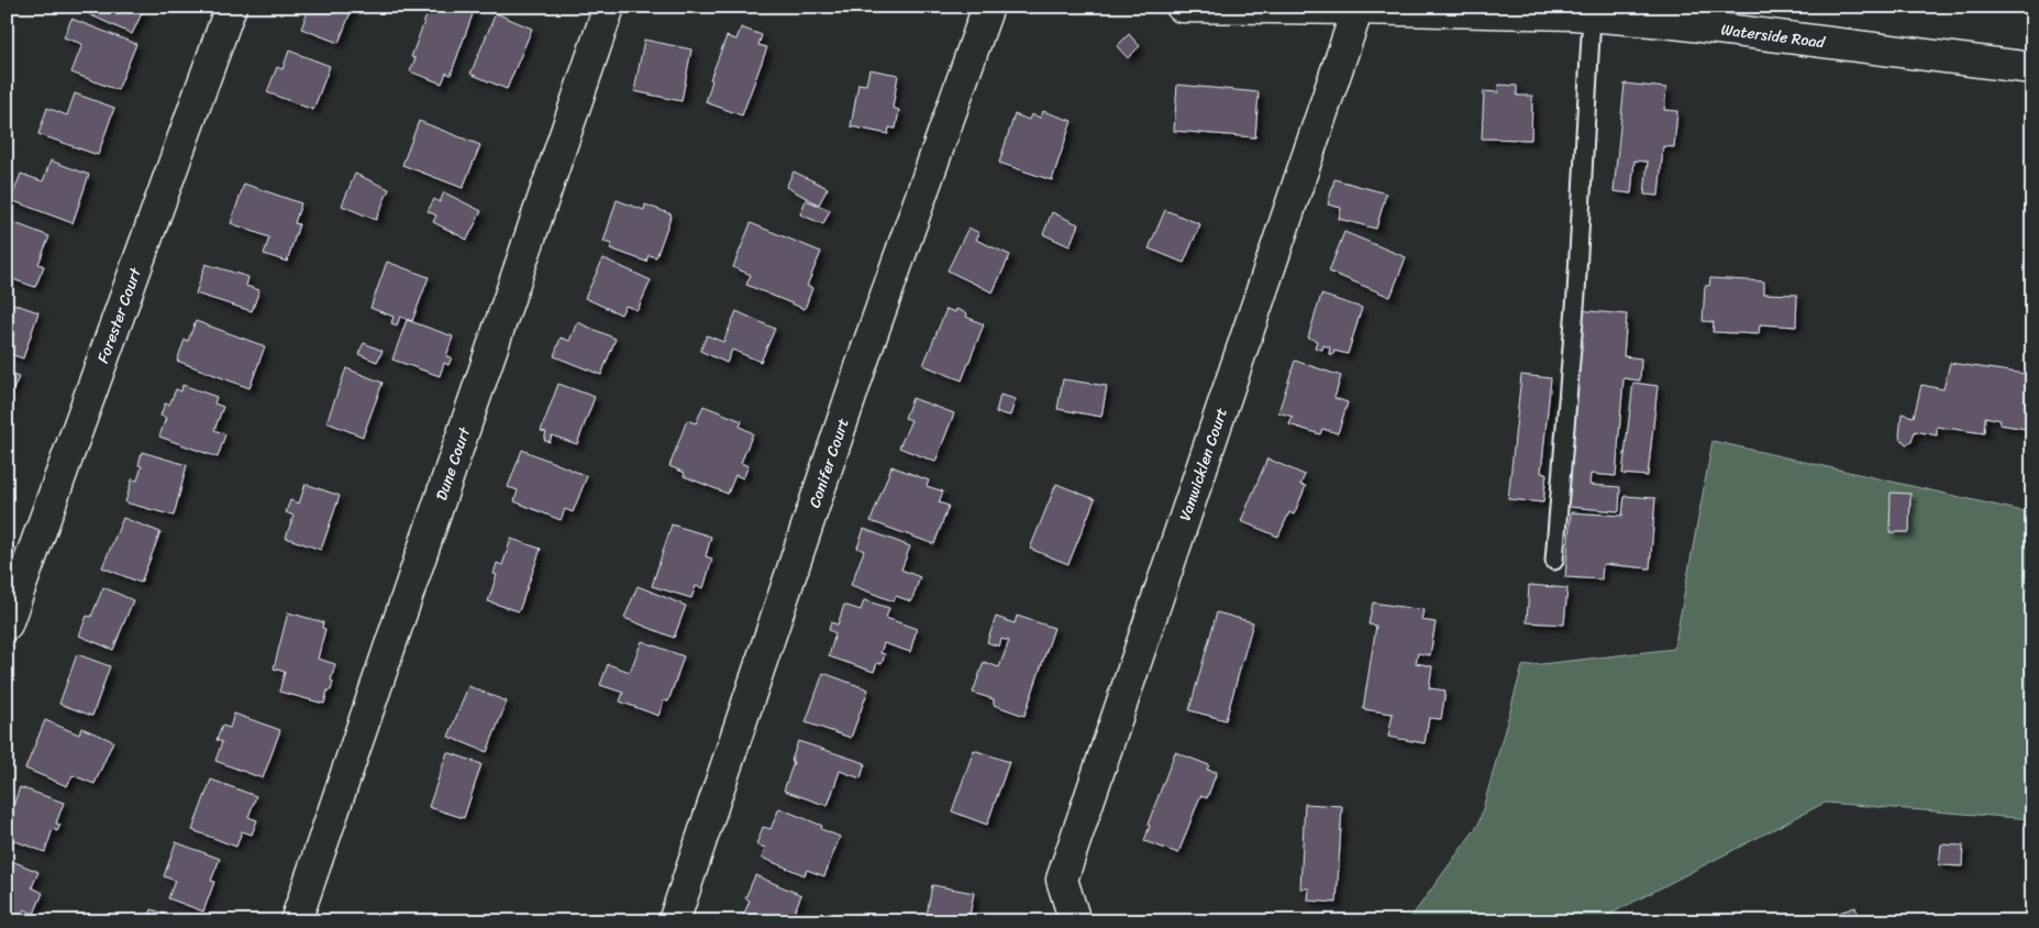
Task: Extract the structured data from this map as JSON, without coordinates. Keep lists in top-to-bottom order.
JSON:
{
  "streets": {
    "street": [
      "Waterside Road",
      "Forester Court",
      "Conifer Court",
      "Dune Court",
      "Vanwicklen Court"
    ]
  },
  "crossings": [
    ["Waterside Road", "Vanwicklen Court"]
  ]
}
